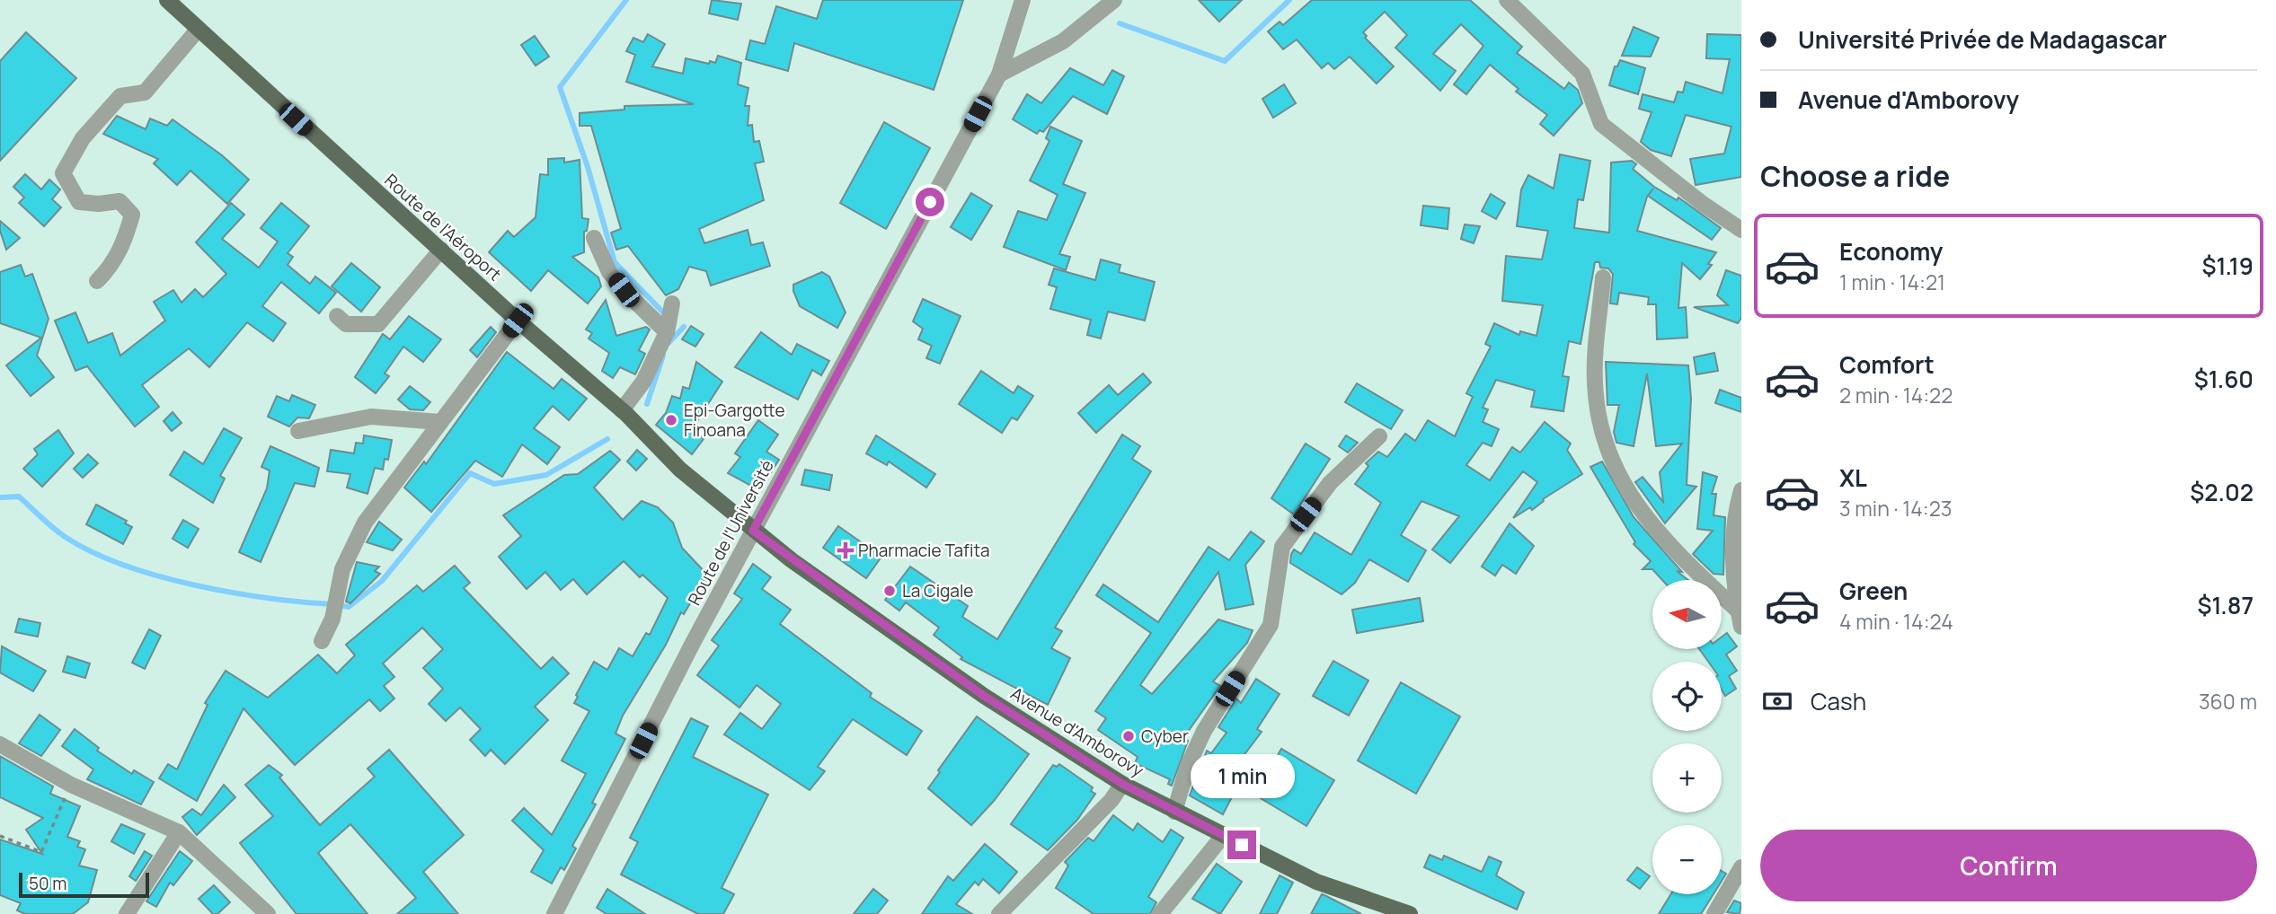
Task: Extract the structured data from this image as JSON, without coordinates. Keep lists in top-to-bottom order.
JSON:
{
  "streets": {
    "main road": ["Route de l'Aéroport", "Avenue d'Amborovy"],
    "street": ["Route de l'Université"]
  },
  "crossings": [
    ["Route de l'Aéroport", "Route de l'Université"],
    ["Route de l'Aéroport", "Avenue d'Amborovy"],
    ["Route de l'Université", "Avenue d'Amborovy"]
  ],
  "places": {
    "other": ["Epi-Gargotte Finoana", "La Cigale", "Cyber"],
    "health": ["Pharmacie Tafita"]
  },
  "scale_bar": "50 m",
  "north": "left",
  "page": {
    "banner": ["Université Privée de Madagascar", "Avenue d'Amborovy"],
    "heading": "Choose a ride",
    "list": [
      {
        "name": "Economy",
        "note": "1 min · 14:21",
        "value": "$1.19"
      },
      {
        "name": "Comfort",
        "note": "2 min · 14:22",
        "value": "$1.60"
      },
      {
        "name": "XL",
        "note": "3 min · 14:23",
        "value": "$2.02"
      },
      {
        "name": "Green",
        "note": "4 min · 14:24",
        "value": "$1.87"
      }
    ],
    "map_buttons": ["+", "−"],
    "pay": ["Cash", "360 m"],
    "bubble": "1 min",
    "buttons": "Confirm",
    "scale": "50 m"
  }
}
